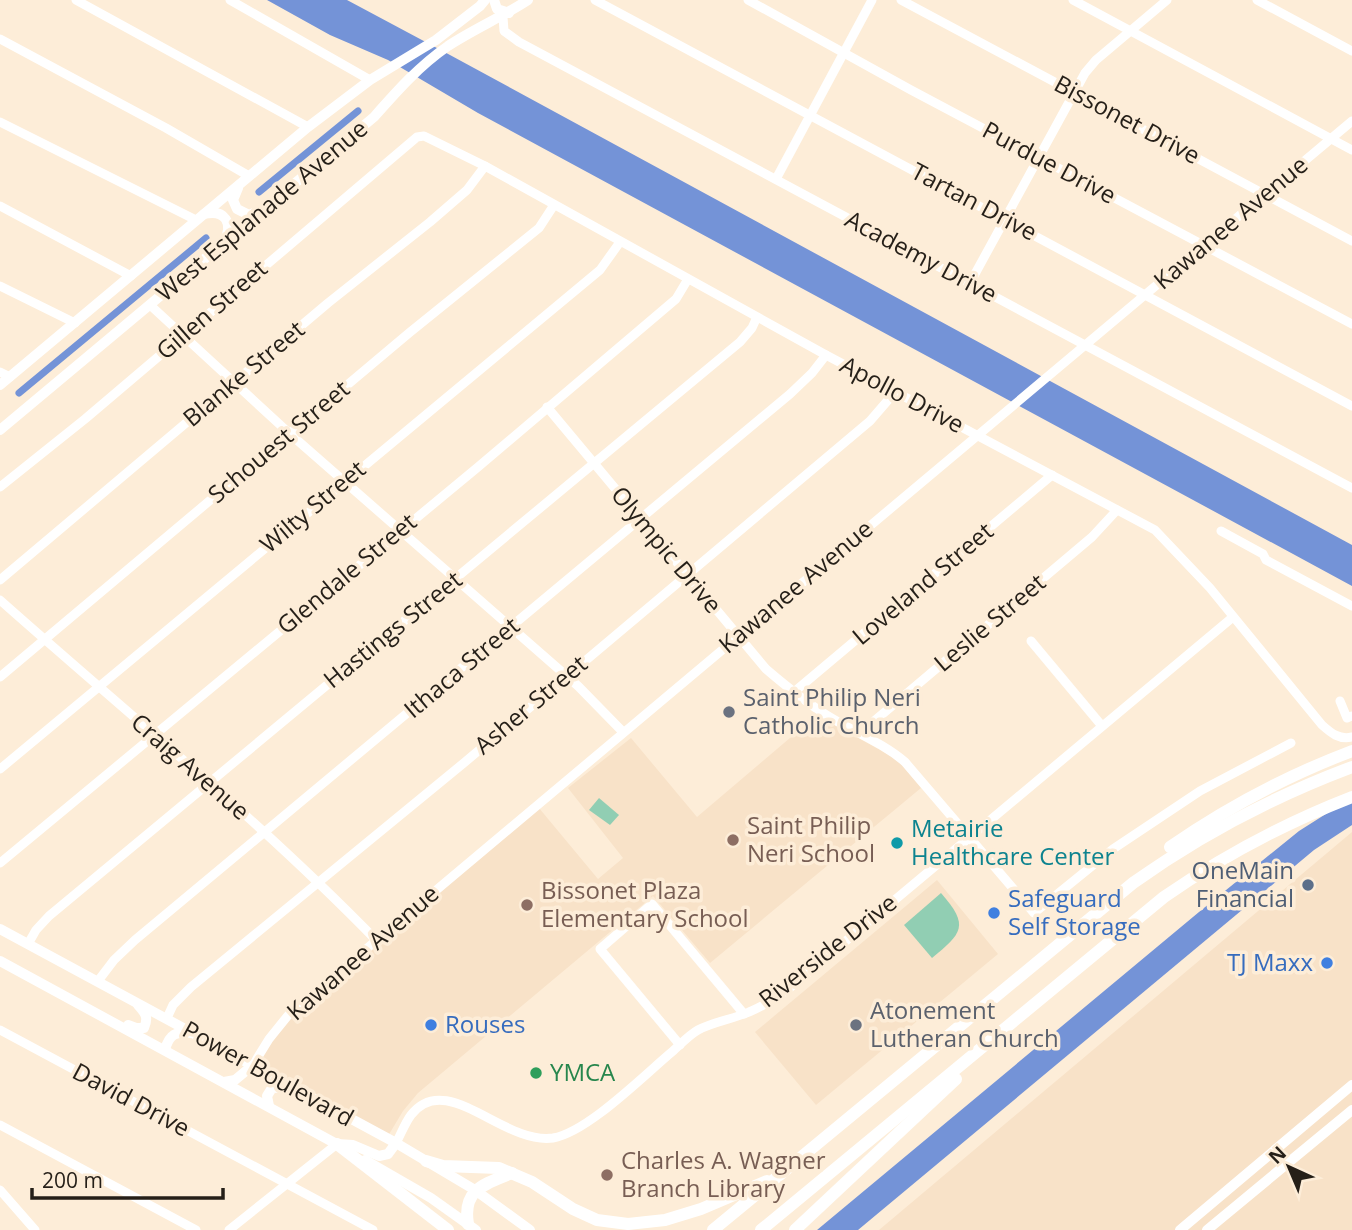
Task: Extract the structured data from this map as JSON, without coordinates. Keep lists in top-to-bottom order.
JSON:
{
  "streets": {
    "main road": ["West Esplanade Avenue", "Power Boulevard"],
    "street": [
      "Bissonet Drive",
      "Purdue Drive",
      "Tartan Drive",
      "Kawanee Avenue",
      "Academy Drive",
      "Gillen Street",
      "Blanke Street",
      "Apollo Drive",
      "Schouest Street",
      "Wilty Street",
      "Olympic Drive",
      "Glendale Street",
      "Loveland Street",
      "Leslie Street",
      "Hastings Street",
      "Ithaca Street",
      "Asher Street",
      "Craig Avenue",
      "Riverside Drive",
      "David Drive"
    ]
  },
  "crossings": [
    ["Bissonet Drive", "Kawanee Avenue"],
    ["Purdue Drive", "Kawanee Avenue"],
    ["Tartan Drive", "Kawanee Avenue"],
    ["West Esplanade Avenue", "Academy Drive"],
    ["Kawanee Avenue", "Academy Drive"],
    ["Kawanee Avenue", "Apollo Drive"],
    ["Kawanee Avenue", "Olympic Drive"],
    ["Kawanee Avenue", "Craig Avenue"],
    ["Kawanee Avenue", "Power Boulevard"],
    ["Gillen Street", "Apollo Drive"],
    ["Blanke Street", "Apollo Drive"],
    ["Apollo Drive", "Schouest Street"],
    ["Apollo Drive", "Wilty Street"],
    ["Apollo Drive", "Glendale Street"],
    ["Apollo Drive", "Loveland Street"],
    ["Apollo Drive", "Leslie Street"],
    ["Apollo Drive", "Hastings Street"],
    ["Apollo Drive", "Ithaca Street"],
    ["Apollo Drive", "Asher Street"],
    ["Apollo Drive", "Riverside Drive"],
    ["Schouest Street", "Craig Avenue"],
    ["Wilty Street", "Craig Avenue"],
    ["Olympic Drive", "Glendale Street"],
    ["Olympic Drive", "Loveland Street"],
    ["Olympic Drive", "Leslie Street"],
    ["Olympic Drive", "Hastings Street"],
    ["Olympic Drive", "Ithaca Street"],
    ["Olympic Drive", "Asher Street"],
    ["Olympic Drive", "Riverside Drive"],
    ["Glendale Street", "Craig Avenue"],
    ["Hastings Street", "Craig Avenue"],
    ["Hastings Street", "Power Boulevard"],
    ["Ithaca Street", "Craig Avenue"],
    ["Ithaca Street", "Power Boulevard"],
    ["Asher Street", "Craig Avenue"],
    ["Asher Street", "Power Boulevard"],
    ["Riverside Drive", "Power Boulevard"]
  ],
  "places": [
    "Saint Philip Neri Catholic Church",
    "Saint Philip Neri School",
    "Metairie Healthcare Center",
    "OneMain Financial",
    "Bissonet Plaza Elementary School",
    "Safeguard Self Storage",
    "TJ Maxx",
    "Rouses",
    "Atonement Lutheran Church",
    "YMCA",
    "Charles A. Wagner Branch Library"
  ],
  "scale_bar": "200 m",
  "north": "top left"
}
